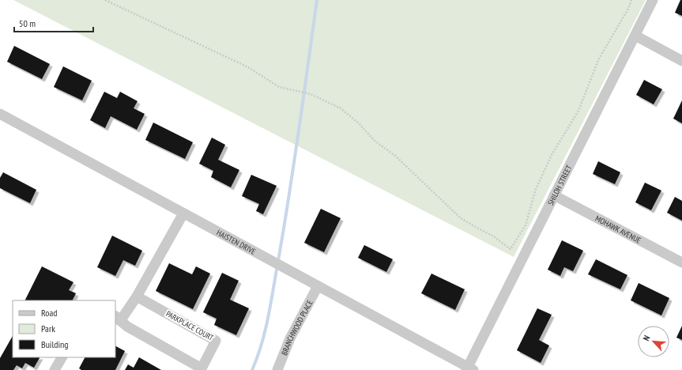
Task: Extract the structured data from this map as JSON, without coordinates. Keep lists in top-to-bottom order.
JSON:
{
  "streets": {
    "street": [
      "SHILOH STREET",
      "MOHAWK AVENUE",
      "HAISTEN DRIVE",
      "PARKPLACE COURT",
      "BRANCHWOOD PLACE"
    ]
  },
  "crossings": [
    ["SHILOH STREET", "MOHAWK AVENUE"],
    ["SHILOH STREET", "HAISTEN DRIVE"],
    ["HAISTEN DRIVE", "PARKPLACE COURT"],
    ["HAISTEN DRIVE", "BRANCHWOOD PLACE"]
  ],
  "legend": ["Road", "Park", "Building"],
  "scale_bar": "50 m",
  "north": "top left"
}
